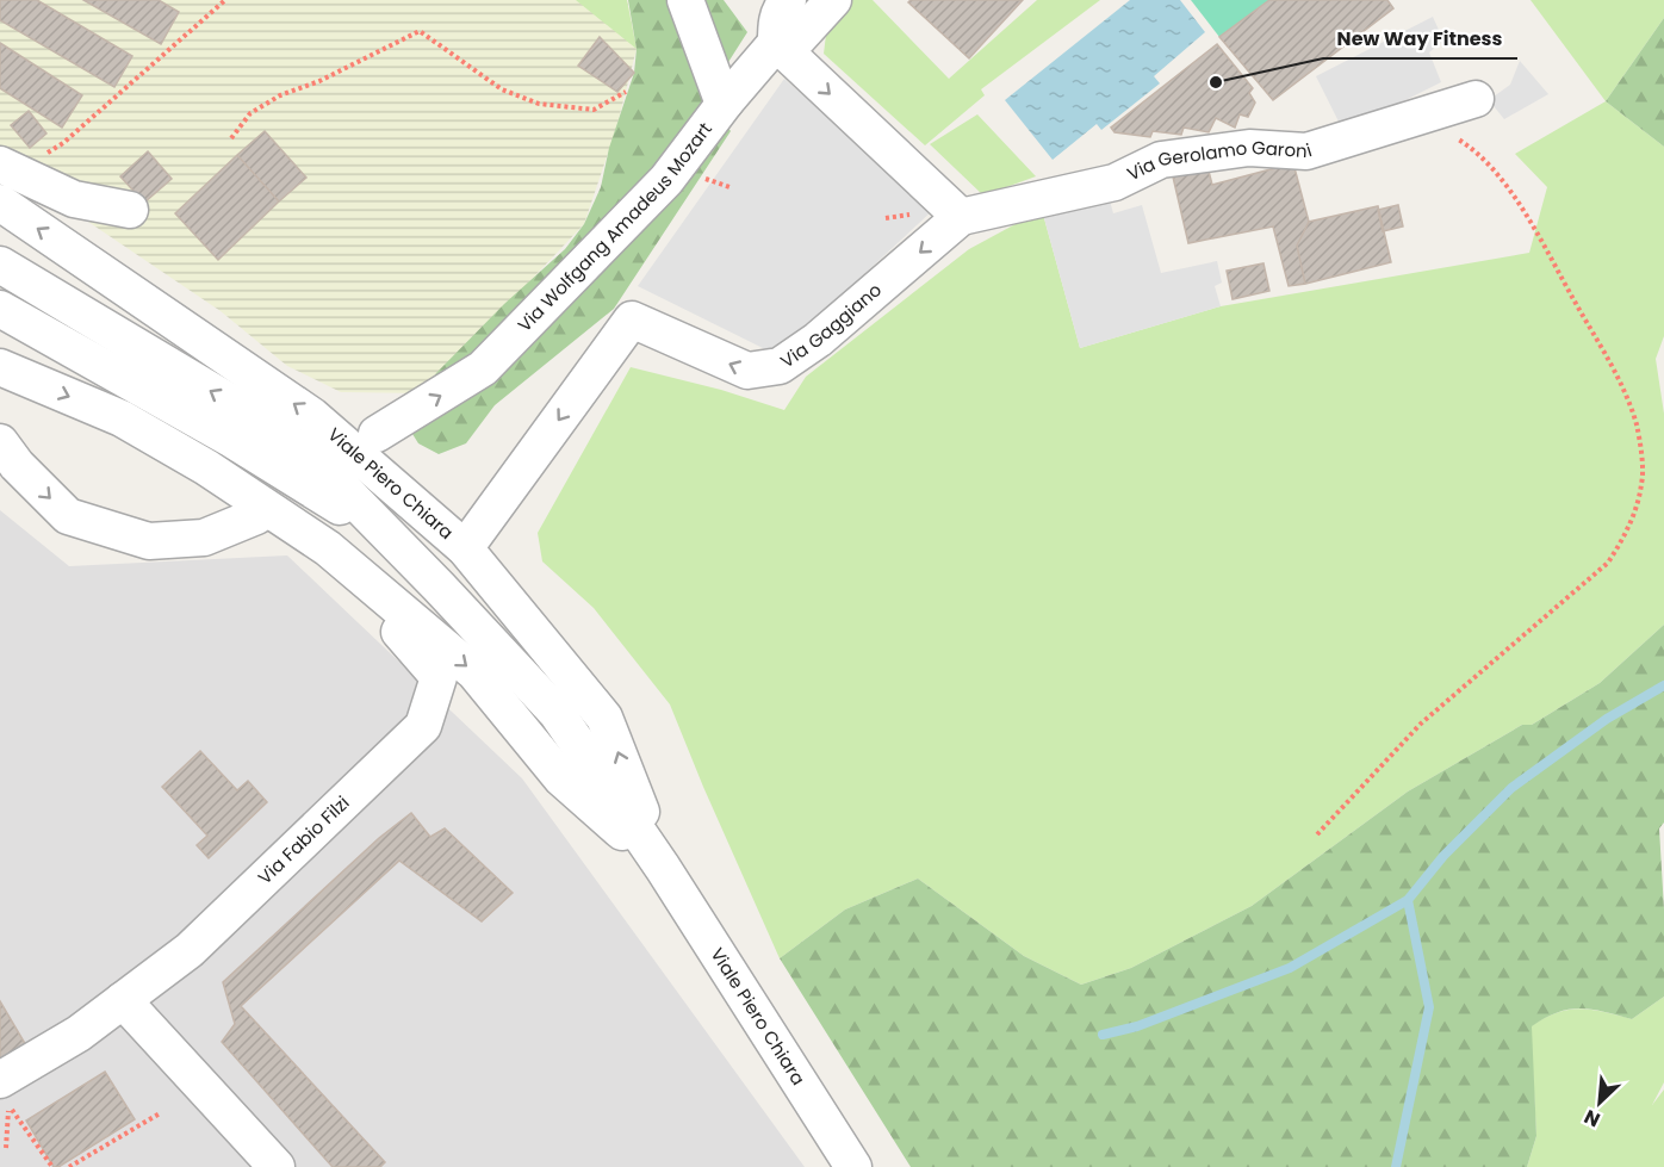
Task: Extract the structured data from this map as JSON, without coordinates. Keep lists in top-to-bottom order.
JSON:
{
  "streets": {
    "street": [
      "Via Gerolamo Garoni",
      "Via Wolfgang Amadeus Mozart",
      "Via Gaggiano",
      "Viale Piero Chiara",
      "Via Fabio Filzi"
    ]
  },
  "crossings": [
    ["Via Gerolamo Garoni", "Via Gaggiano"],
    ["Via Gaggiano", "Viale Piero Chiara"],
    ["Viale Piero Chiara", "Via Fabio Filzi"]
  ],
  "one_way": ["Via Wolfgang Amadeus Mozart", "Via Gaggiano"],
  "places": ["New Way Fitness"],
  "north": "bottom left"
}
